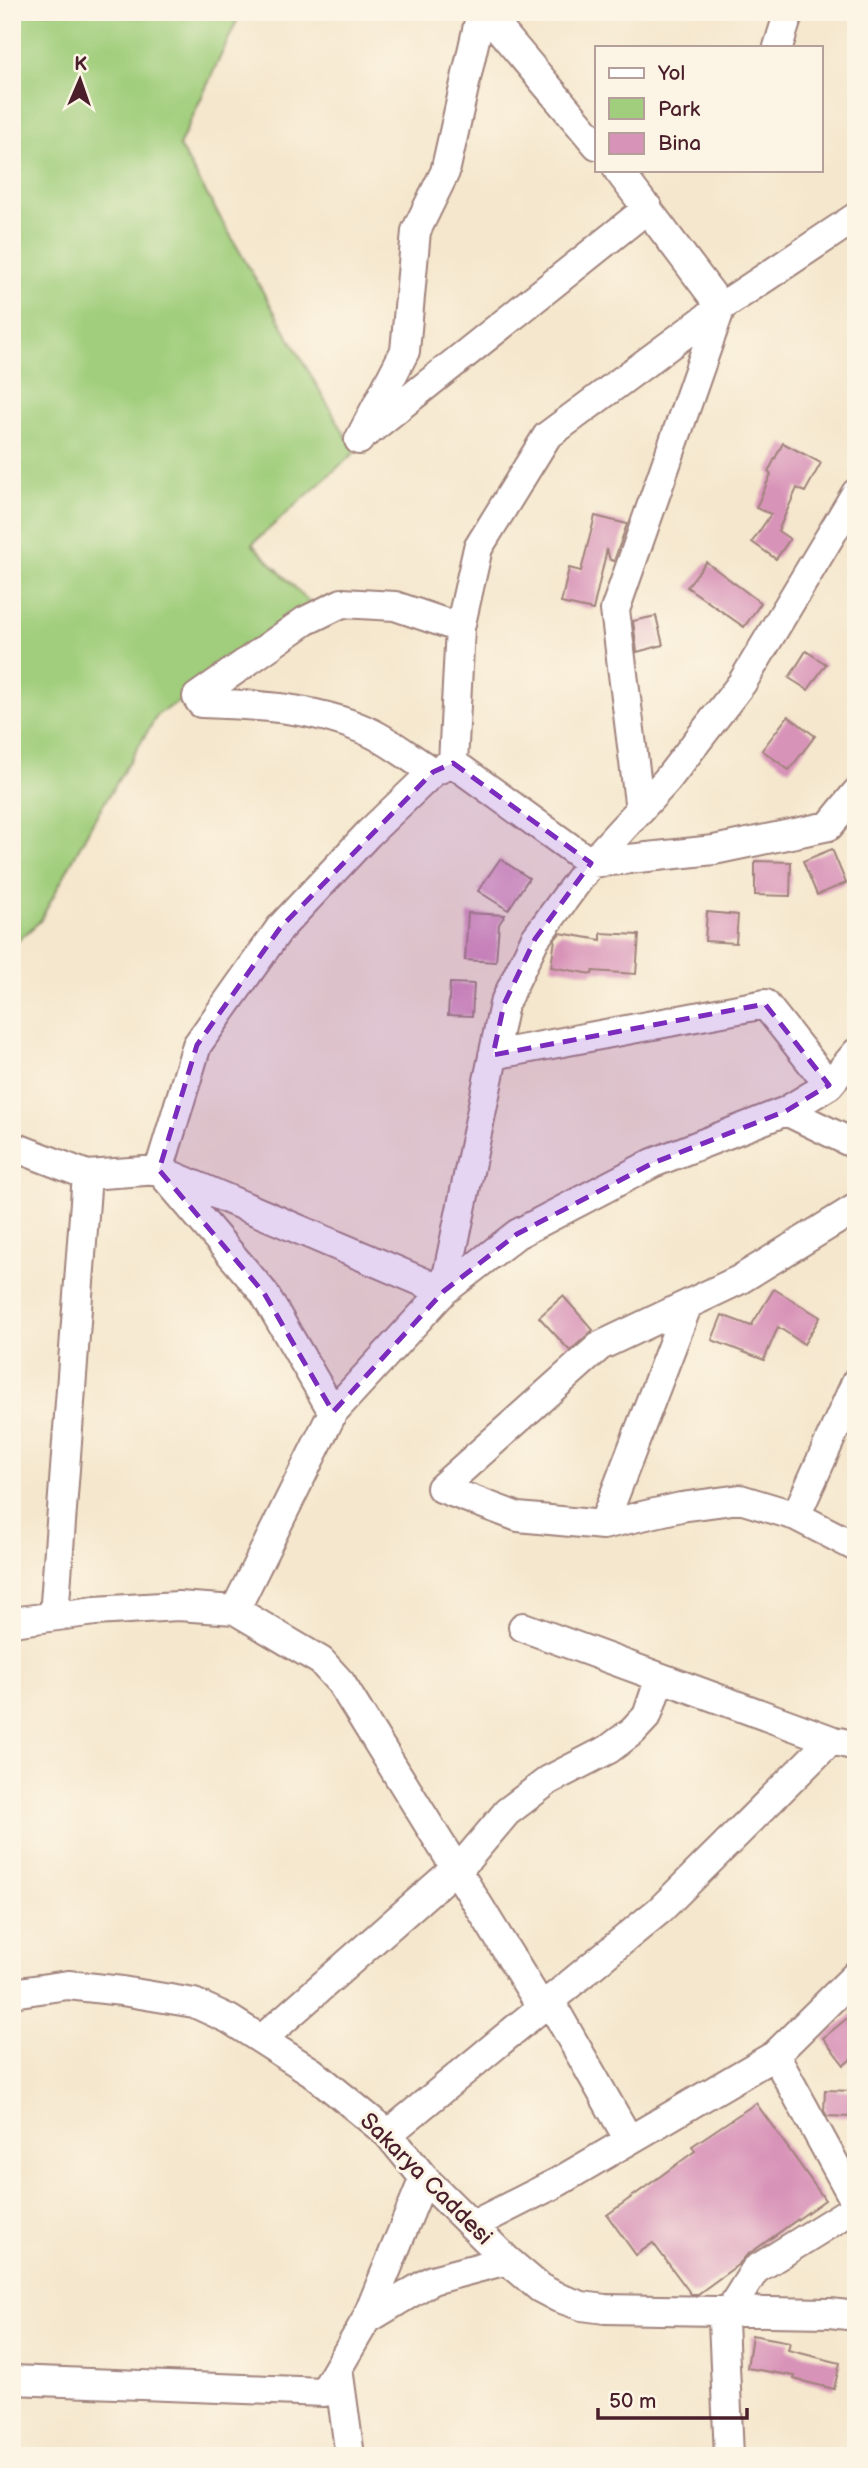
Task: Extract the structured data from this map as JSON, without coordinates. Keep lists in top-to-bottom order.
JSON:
{
  "streets": {
    "street": ["Sakarya Caddesi"]
  },
  "legend": ["Yol", "Park", "Bina"],
  "scale_bar": "50 m",
  "north": "top"
}
